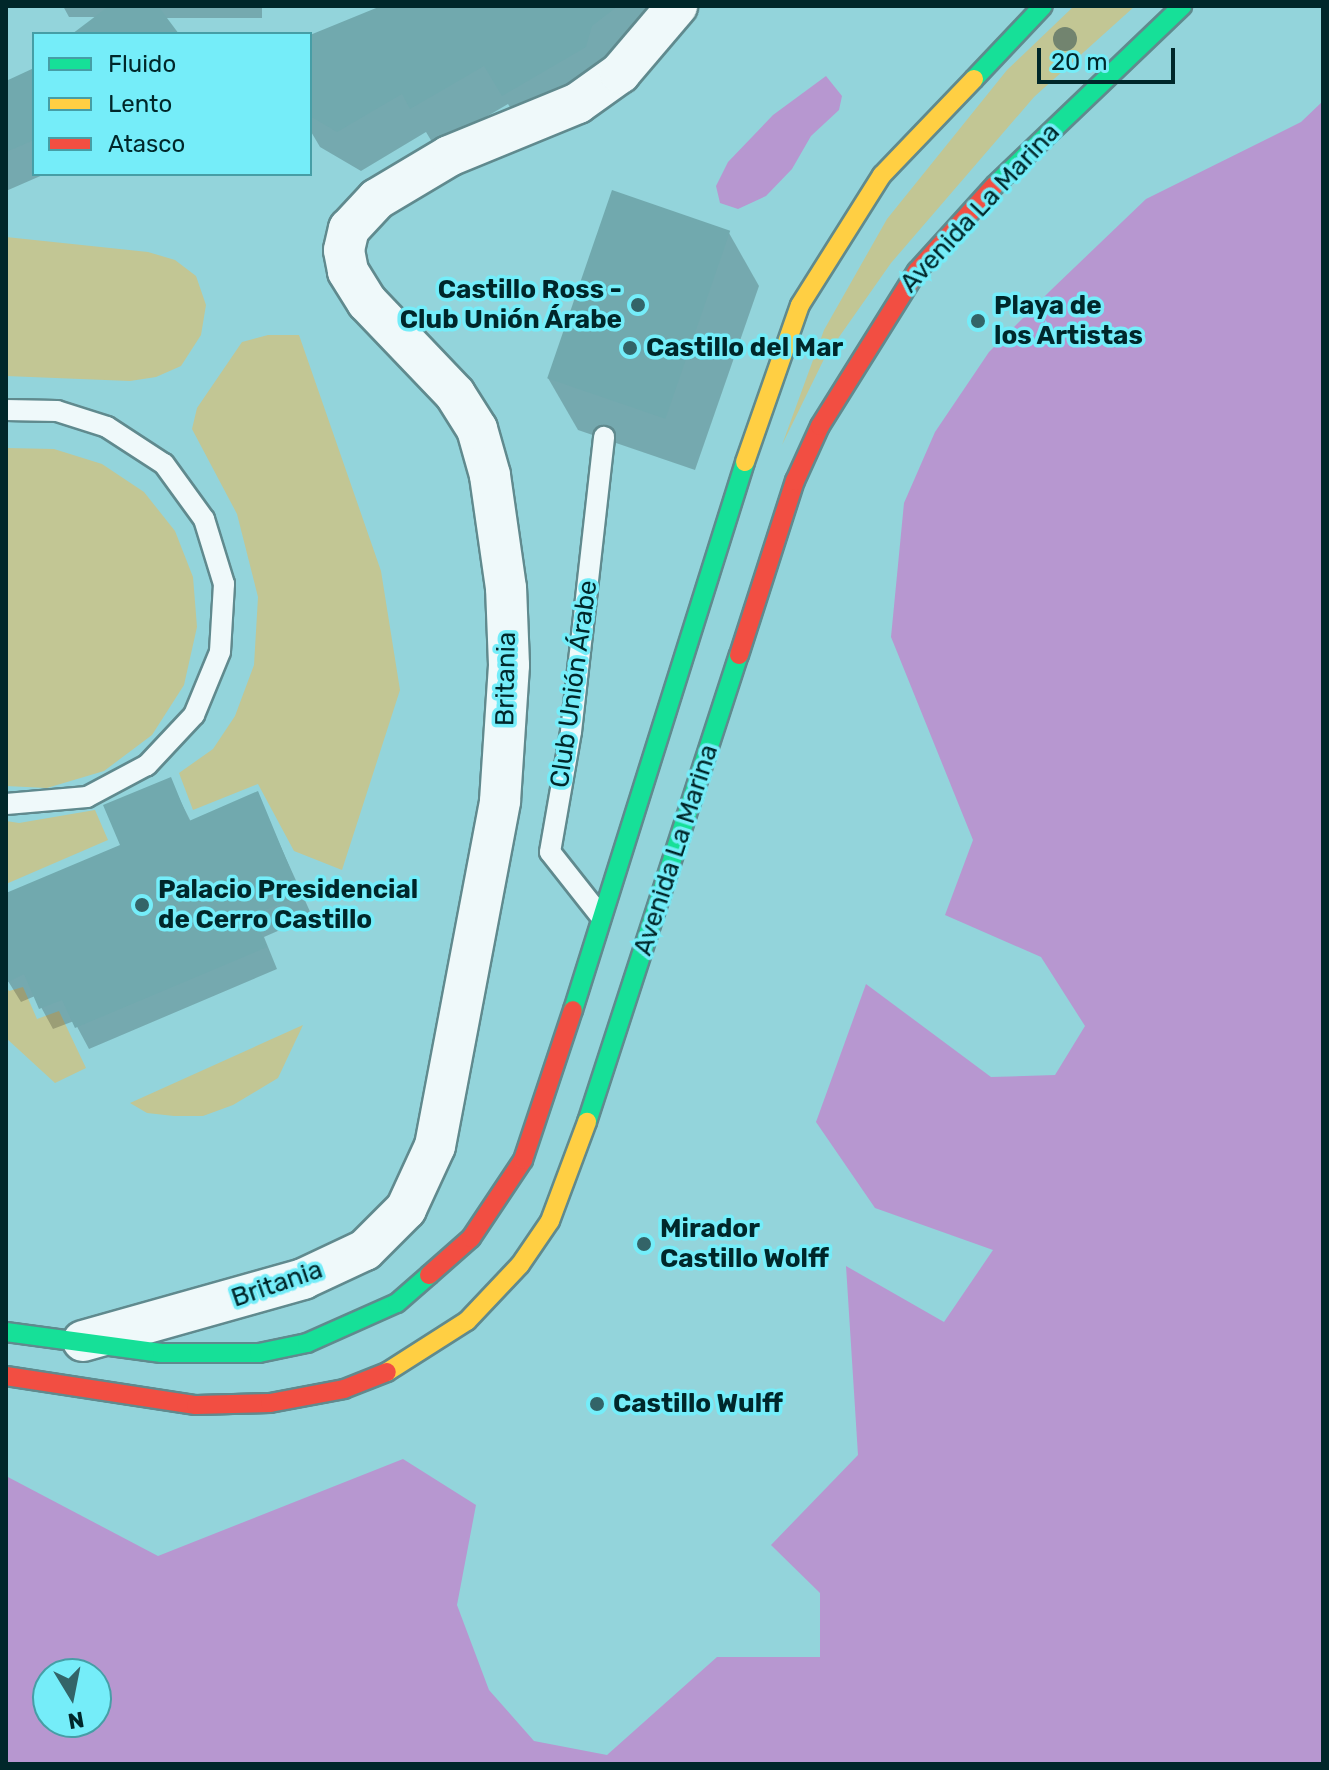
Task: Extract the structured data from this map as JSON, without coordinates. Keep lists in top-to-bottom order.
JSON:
{
  "streets": {
    "main road": ["Avenida La Marina"],
    "street": ["Britania"],
    "lane": ["Club Unión Árabe"]
  },
  "crossings": [
    ["Avenida La Marina", "Britania"],
    ["Avenida La Marina", "Club Unión Árabe"]
  ],
  "places": [
    "Castillo Ross - Club Unión Árabe",
    "Playa de los Artistas",
    "Castillo del Mar",
    "Palacio Presidencial de Cerro Castillo",
    "Mirador Castillo Wolff",
    "Castillo Wulff"
  ],
  "legend": ["Fluido", "Lento", "Atasco"],
  "scale_bar": "20 m",
  "north": "bottom"
}
